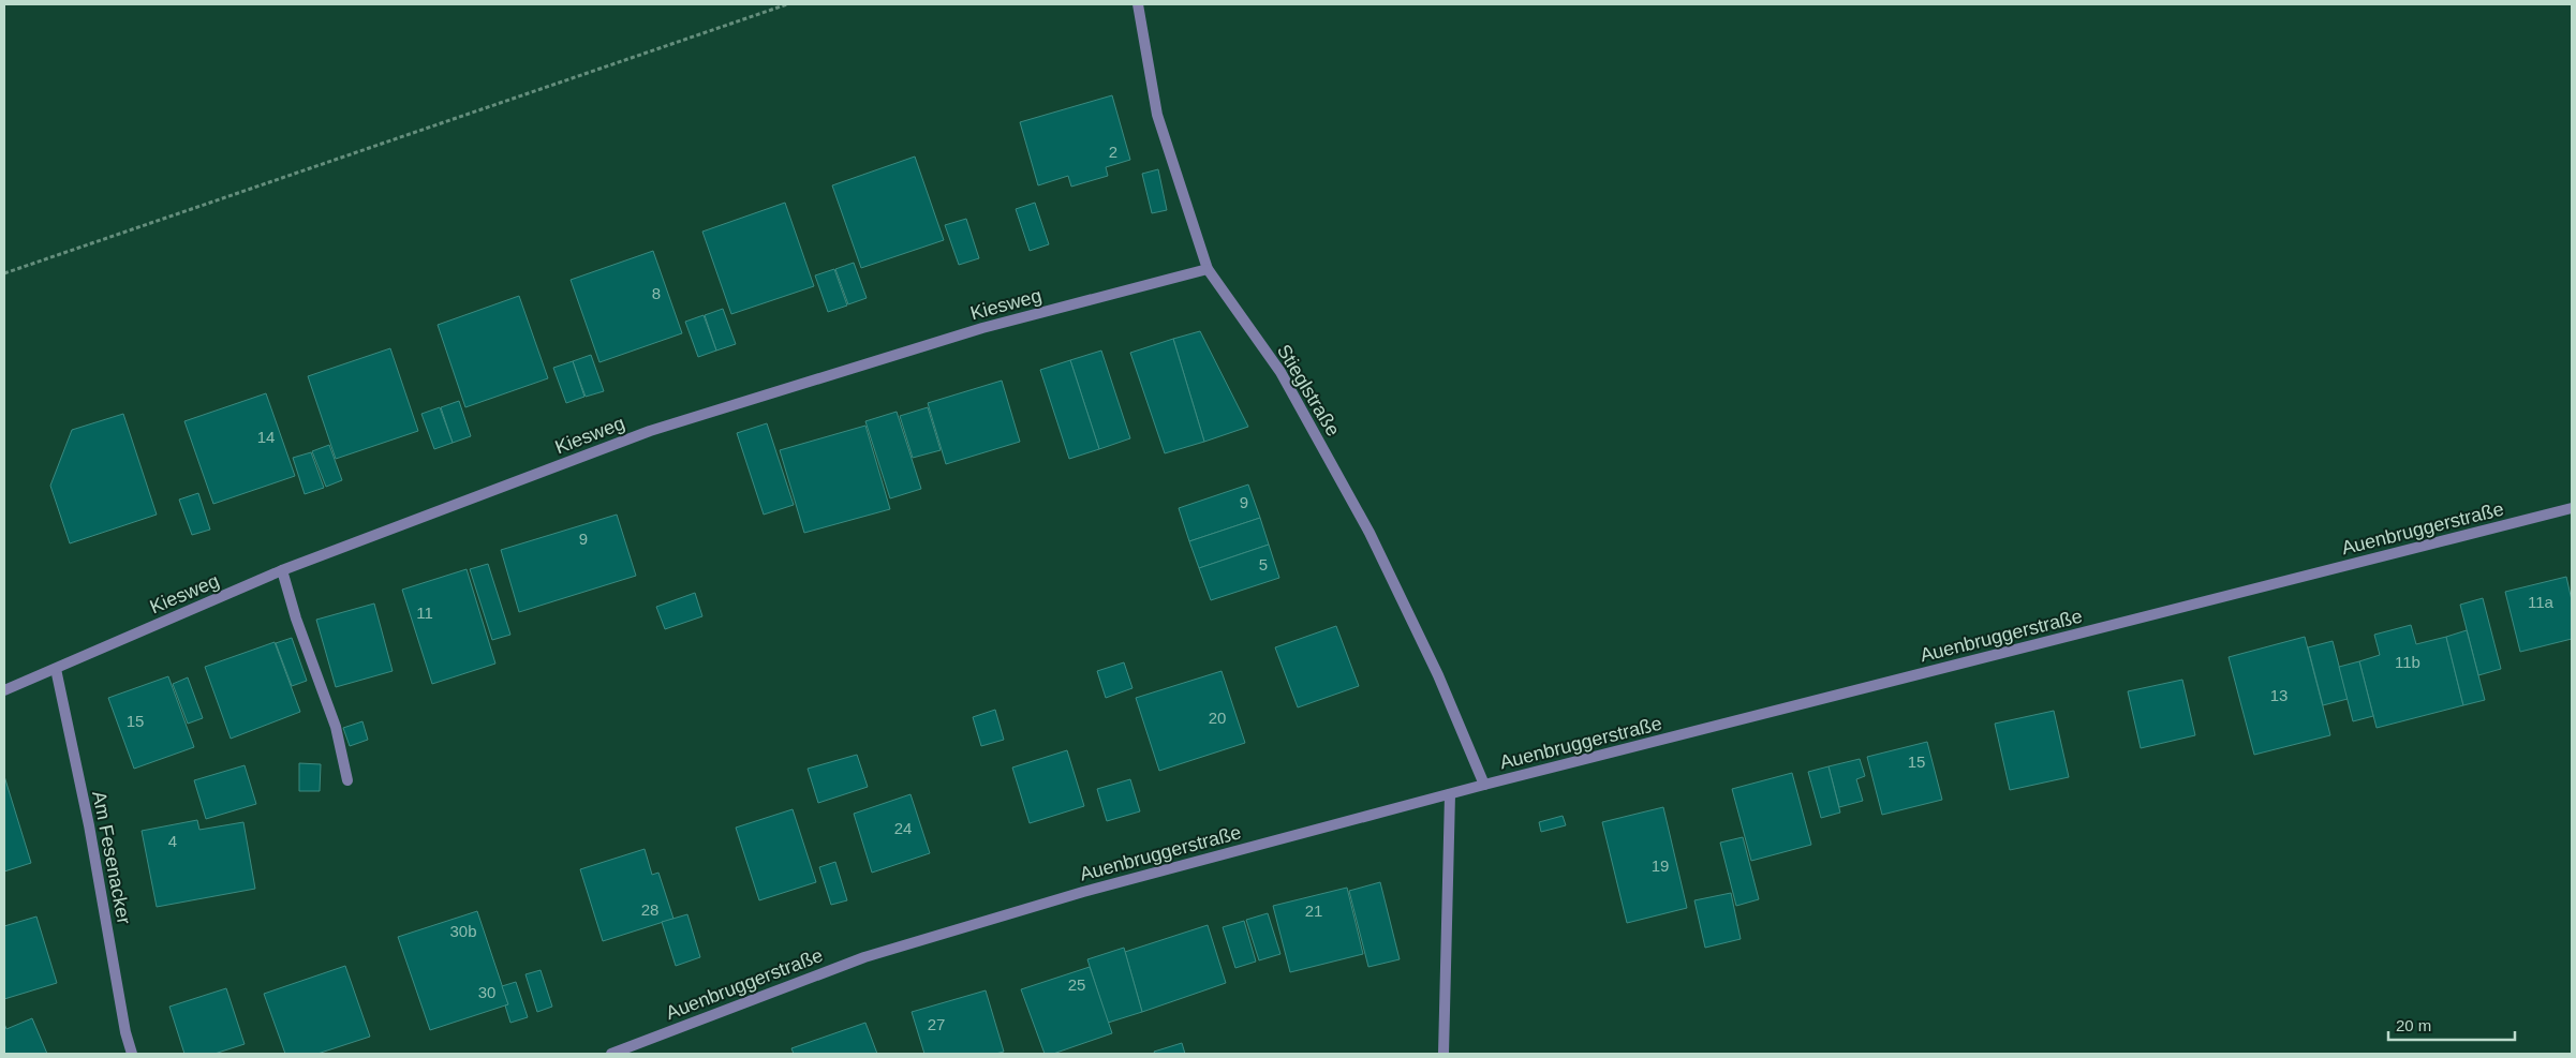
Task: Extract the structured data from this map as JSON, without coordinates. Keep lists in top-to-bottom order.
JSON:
{
  "streets": {
    "street": [
      "Kiesweg",
      "Stieglstraße",
      "Auenbruggerstraße",
      "Am Fesenacker"
    ]
  },
  "crossings": [
    ["Kiesweg", "Stieglstraße"],
    ["Kiesweg", "Am Fesenacker"],
    ["Stieglstraße", "Auenbruggerstraße"]
  ],
  "house_numbers": [
    "2",
    "8",
    "14",
    "9",
    "9",
    "5",
    "11a",
    "11",
    "11b",
    "13",
    "20",
    "15",
    "15",
    "24",
    "4",
    "19",
    "28",
    "21",
    "30b",
    "25",
    "30",
    "27"
  ],
  "scale_bar": "20 m"
}
